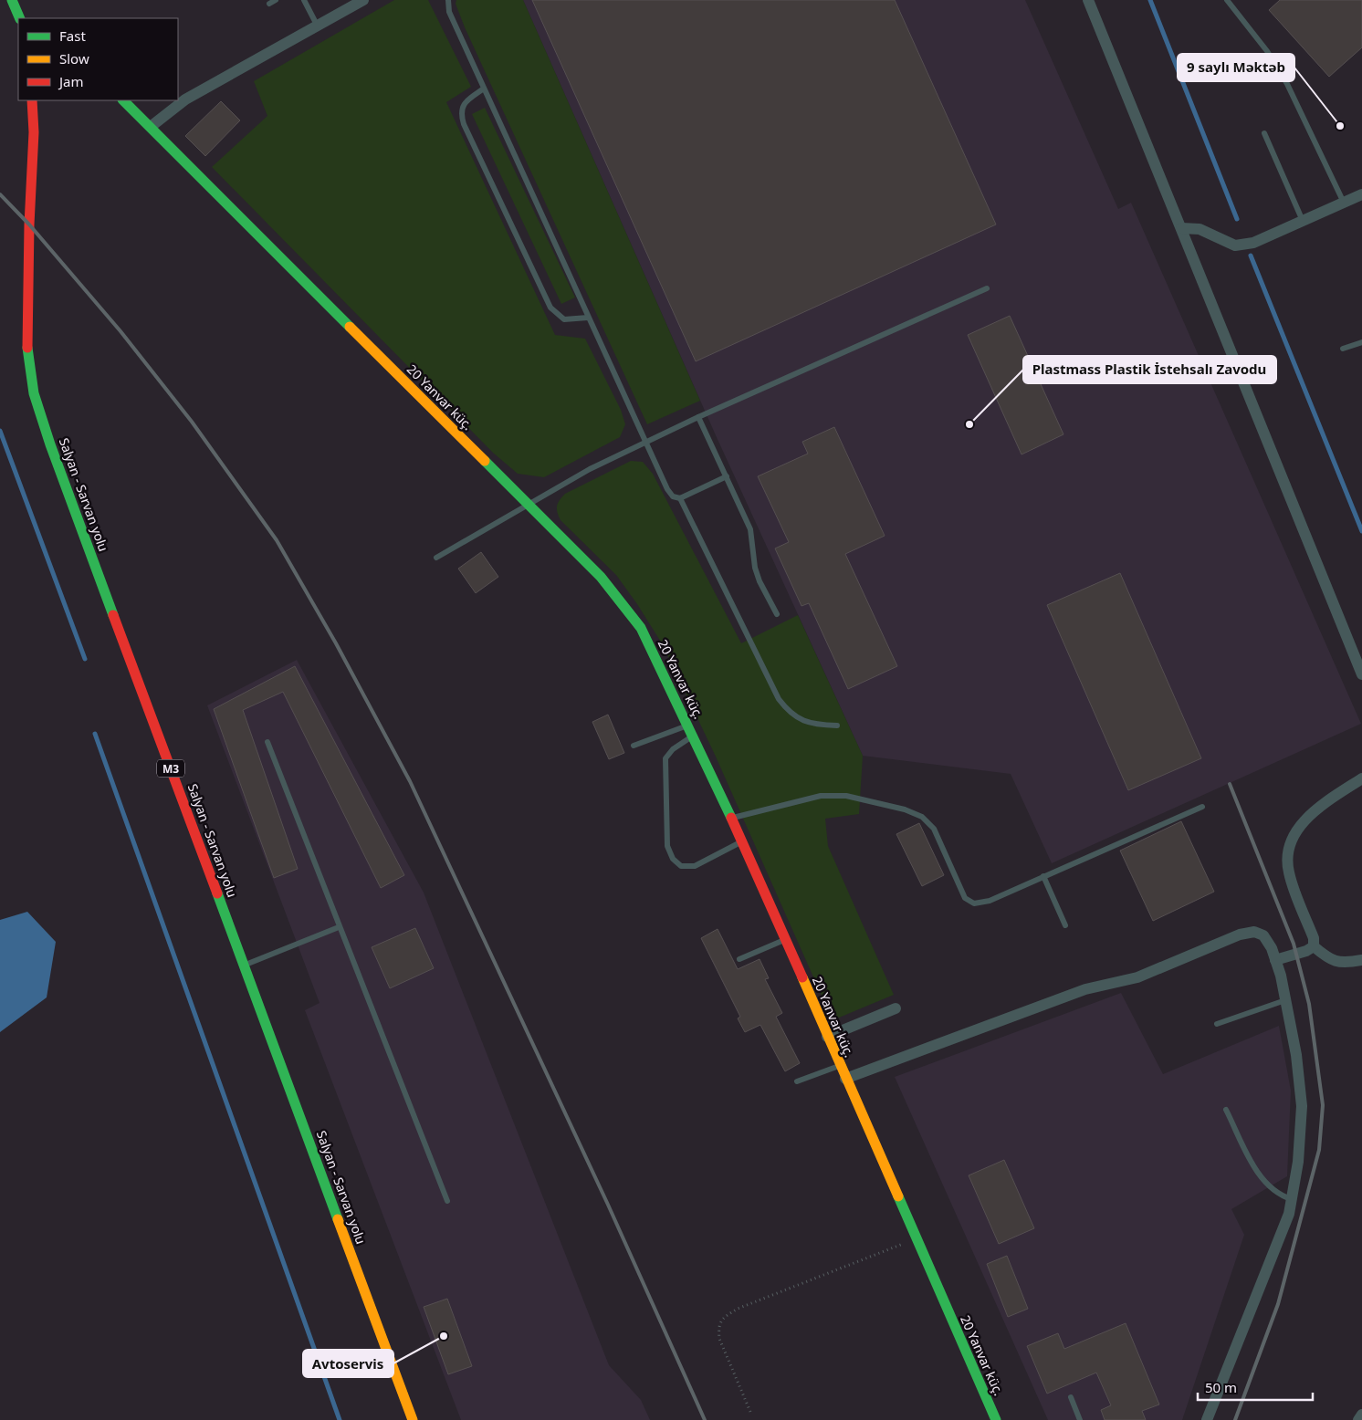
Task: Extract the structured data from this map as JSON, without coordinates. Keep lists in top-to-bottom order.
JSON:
{
  "streets": {
    "street": ["20 Yanvar küç.", "Salyan - Sarvan yolu", "M3"]
  },
  "places": ["9 saylı Məktəb", "Plastmass Plastik İstehsalı Zavodu", "Avtoservis"],
  "legend": ["Fast", "Slow", "Jam"],
  "scale_bar": "50 m"
}
